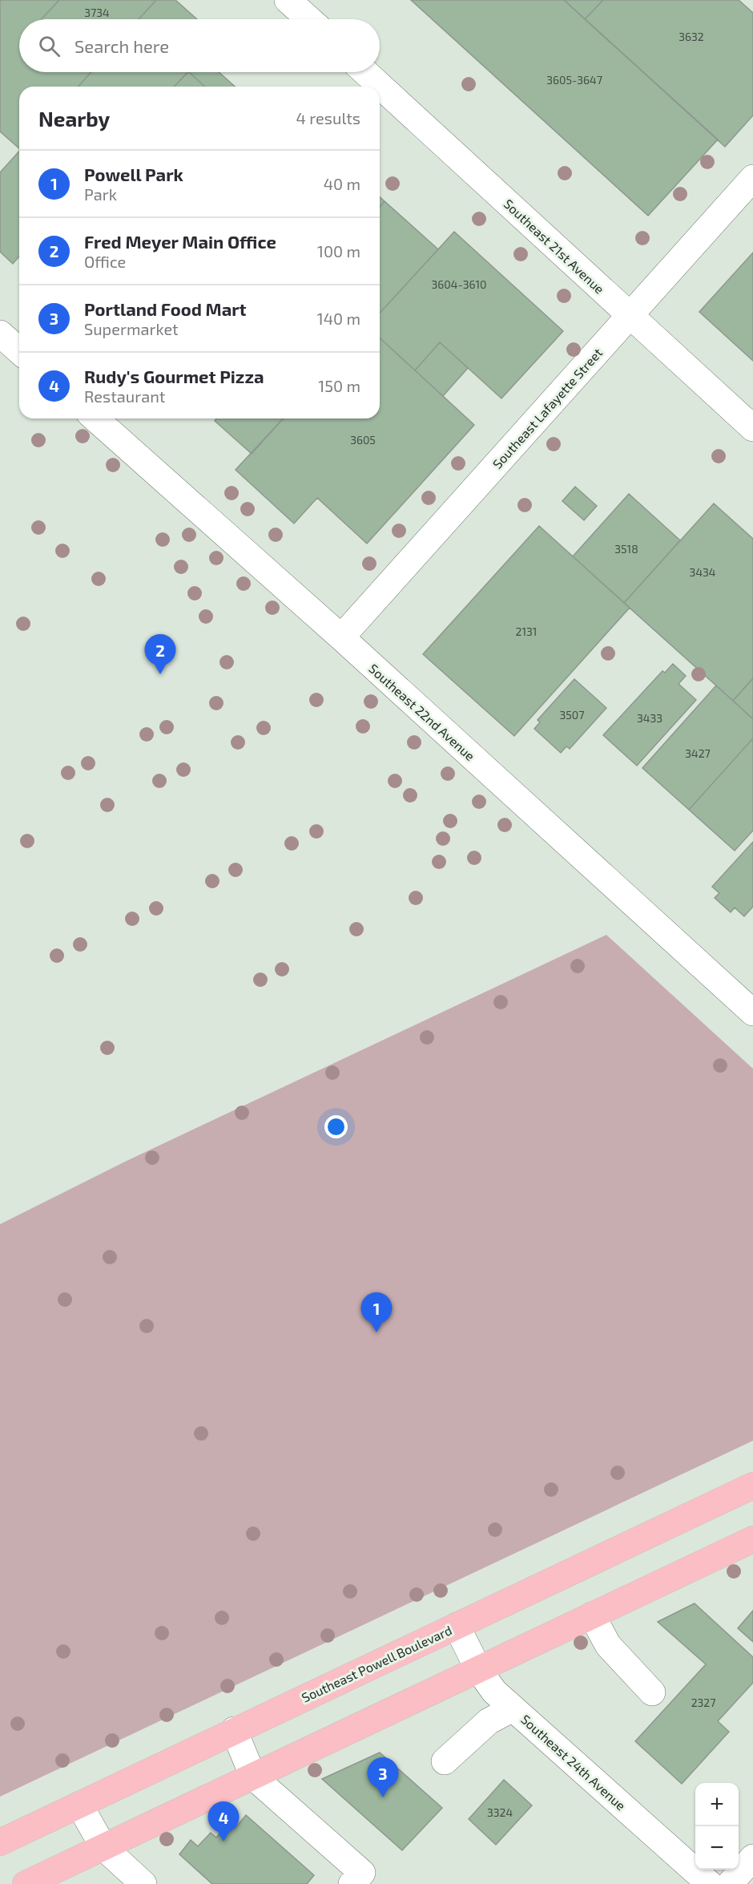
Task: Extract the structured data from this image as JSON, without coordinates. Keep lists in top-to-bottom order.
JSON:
{
  "streets": {
    "main road": ["Southeast Powell Boulevard"],
    "street": [
      "Southeast 21st Avenue",
      "Southeast Lafayette Street",
      "Southeast 22nd Avenue",
      "Southeast 24th Avenue"
    ]
  },
  "crossings": [
    ["Southeast 21st Avenue", "Southeast Lafayette Street"],
    ["Southeast Lafayette Street", "Southeast 22nd Avenue"],
    ["Southeast Powell Boulevard", "Southeast 24th Avenue"]
  ],
  "house_numbers": [
    "3734",
    "3632",
    "3605-3647",
    "3604-3610",
    "3605",
    "3518",
    "3434",
    "2131",
    "3507",
    "3433",
    "3427",
    "2327",
    "3324"
  ],
  "page": {
    "search": "Search here",
    "heading": ["Nearby", "4 results"],
    "list": [
      {
        "mark": "1",
        "name": "Powell Park",
        "note": "Park",
        "value": "40 m"
      },
      {
        "mark": "2",
        "name": "Fred Meyer Main Office",
        "note": "Office",
        "value": "100 m"
      },
      {
        "mark": "3",
        "name": "Portland Food Mart",
        "note": "Supermarket",
        "value": "140 m"
      },
      {
        "mark": "4",
        "name": "Rudy's Gourmet Pizza",
        "note": "Restaurant",
        "value": "150 m"
      }
    ],
    "pins": [
      "2",
      "1",
      "3",
      "4"
    ],
    "map_buttons": ["+", "−"]
  }
}
